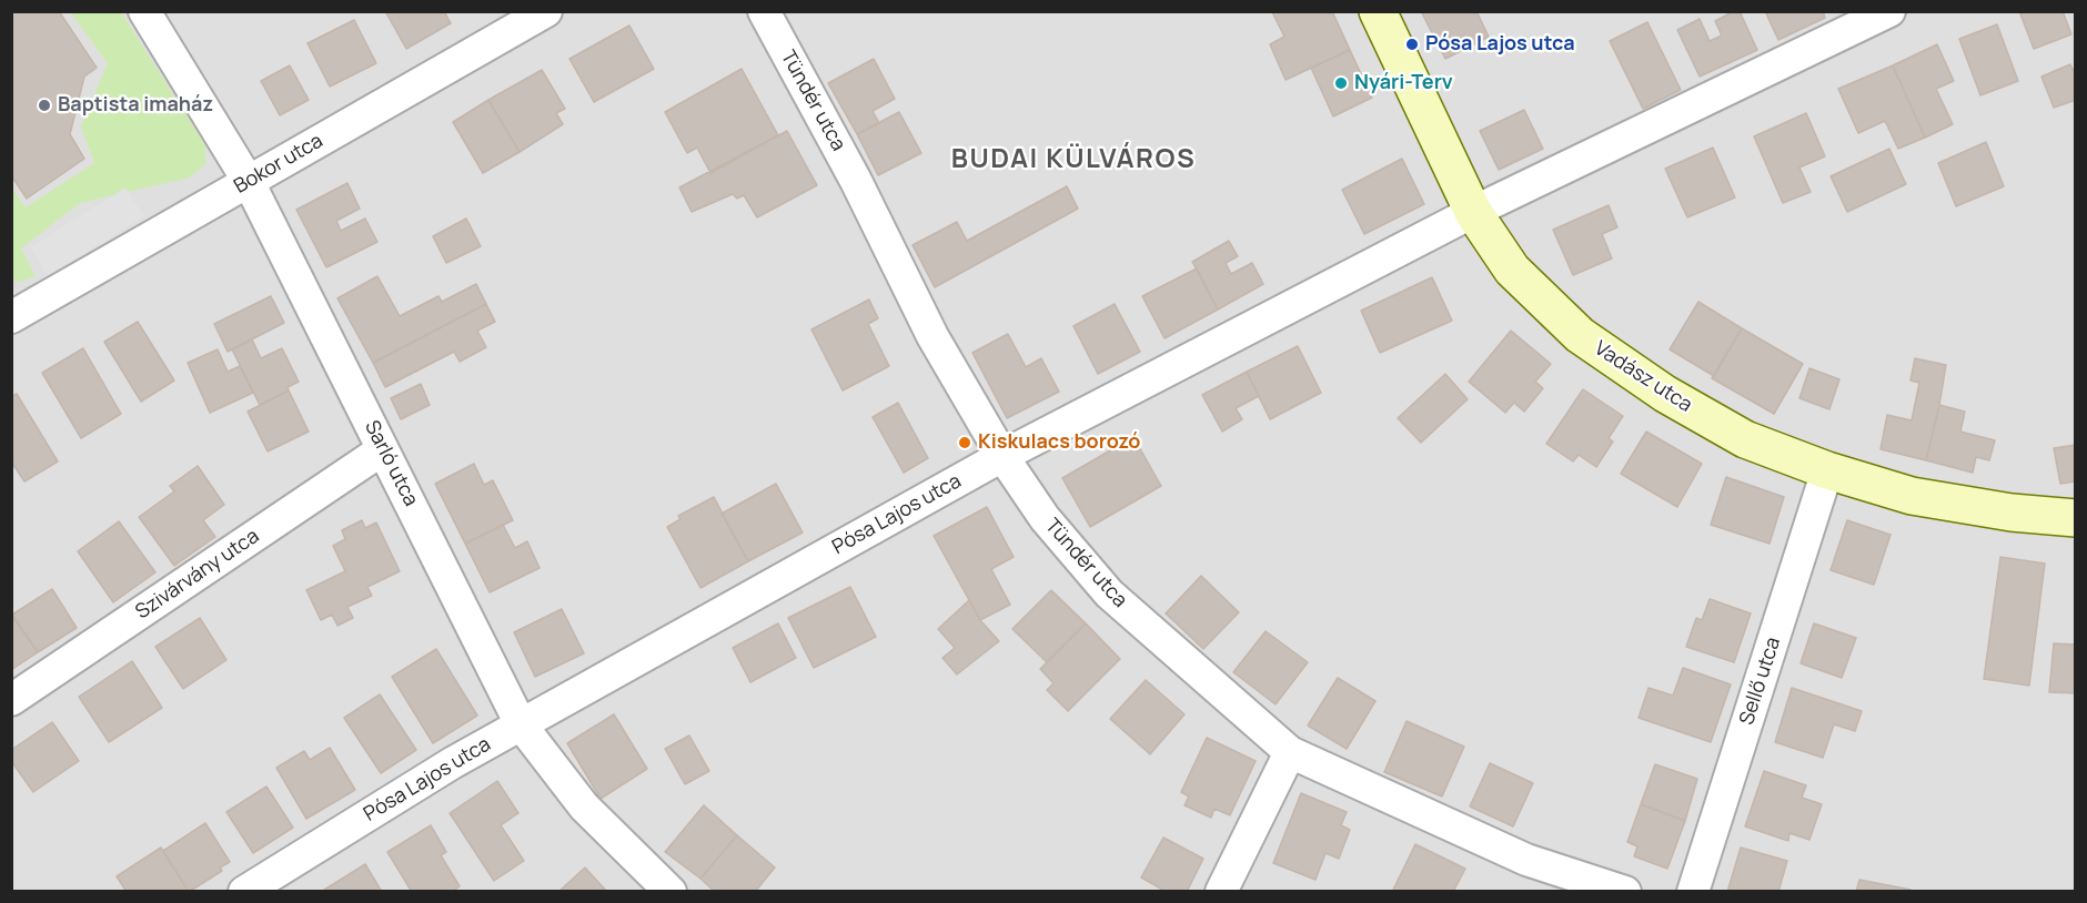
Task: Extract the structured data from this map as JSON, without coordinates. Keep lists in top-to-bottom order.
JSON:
{
  "streets": {
    "street": [
      "Tündér utca",
      "Bokor utca",
      "Vadász utca",
      "Sarló utca",
      "Pósa Lajos utca",
      "Szivárvány utca",
      "Sellő utca"
    ]
  },
  "crossings": [
    ["Tündér utca", "Pósa Lajos utca"],
    ["Bokor utca", "Sarló utca"],
    ["Vadász utca", "Pósa Lajos utca"],
    ["Vadász utca", "Sellő utca"],
    ["Sarló utca", "Pósa Lajos utca"],
    ["Sarló utca", "Szivárvány utca"]
  ],
  "districts": ["BUDAI KÜLVÁROS"],
  "places": [
    "Pósa Lajos utca",
    "Nyári-Terv",
    "Baptista imaház",
    "Kiskulacs borozó"
  ]
}
